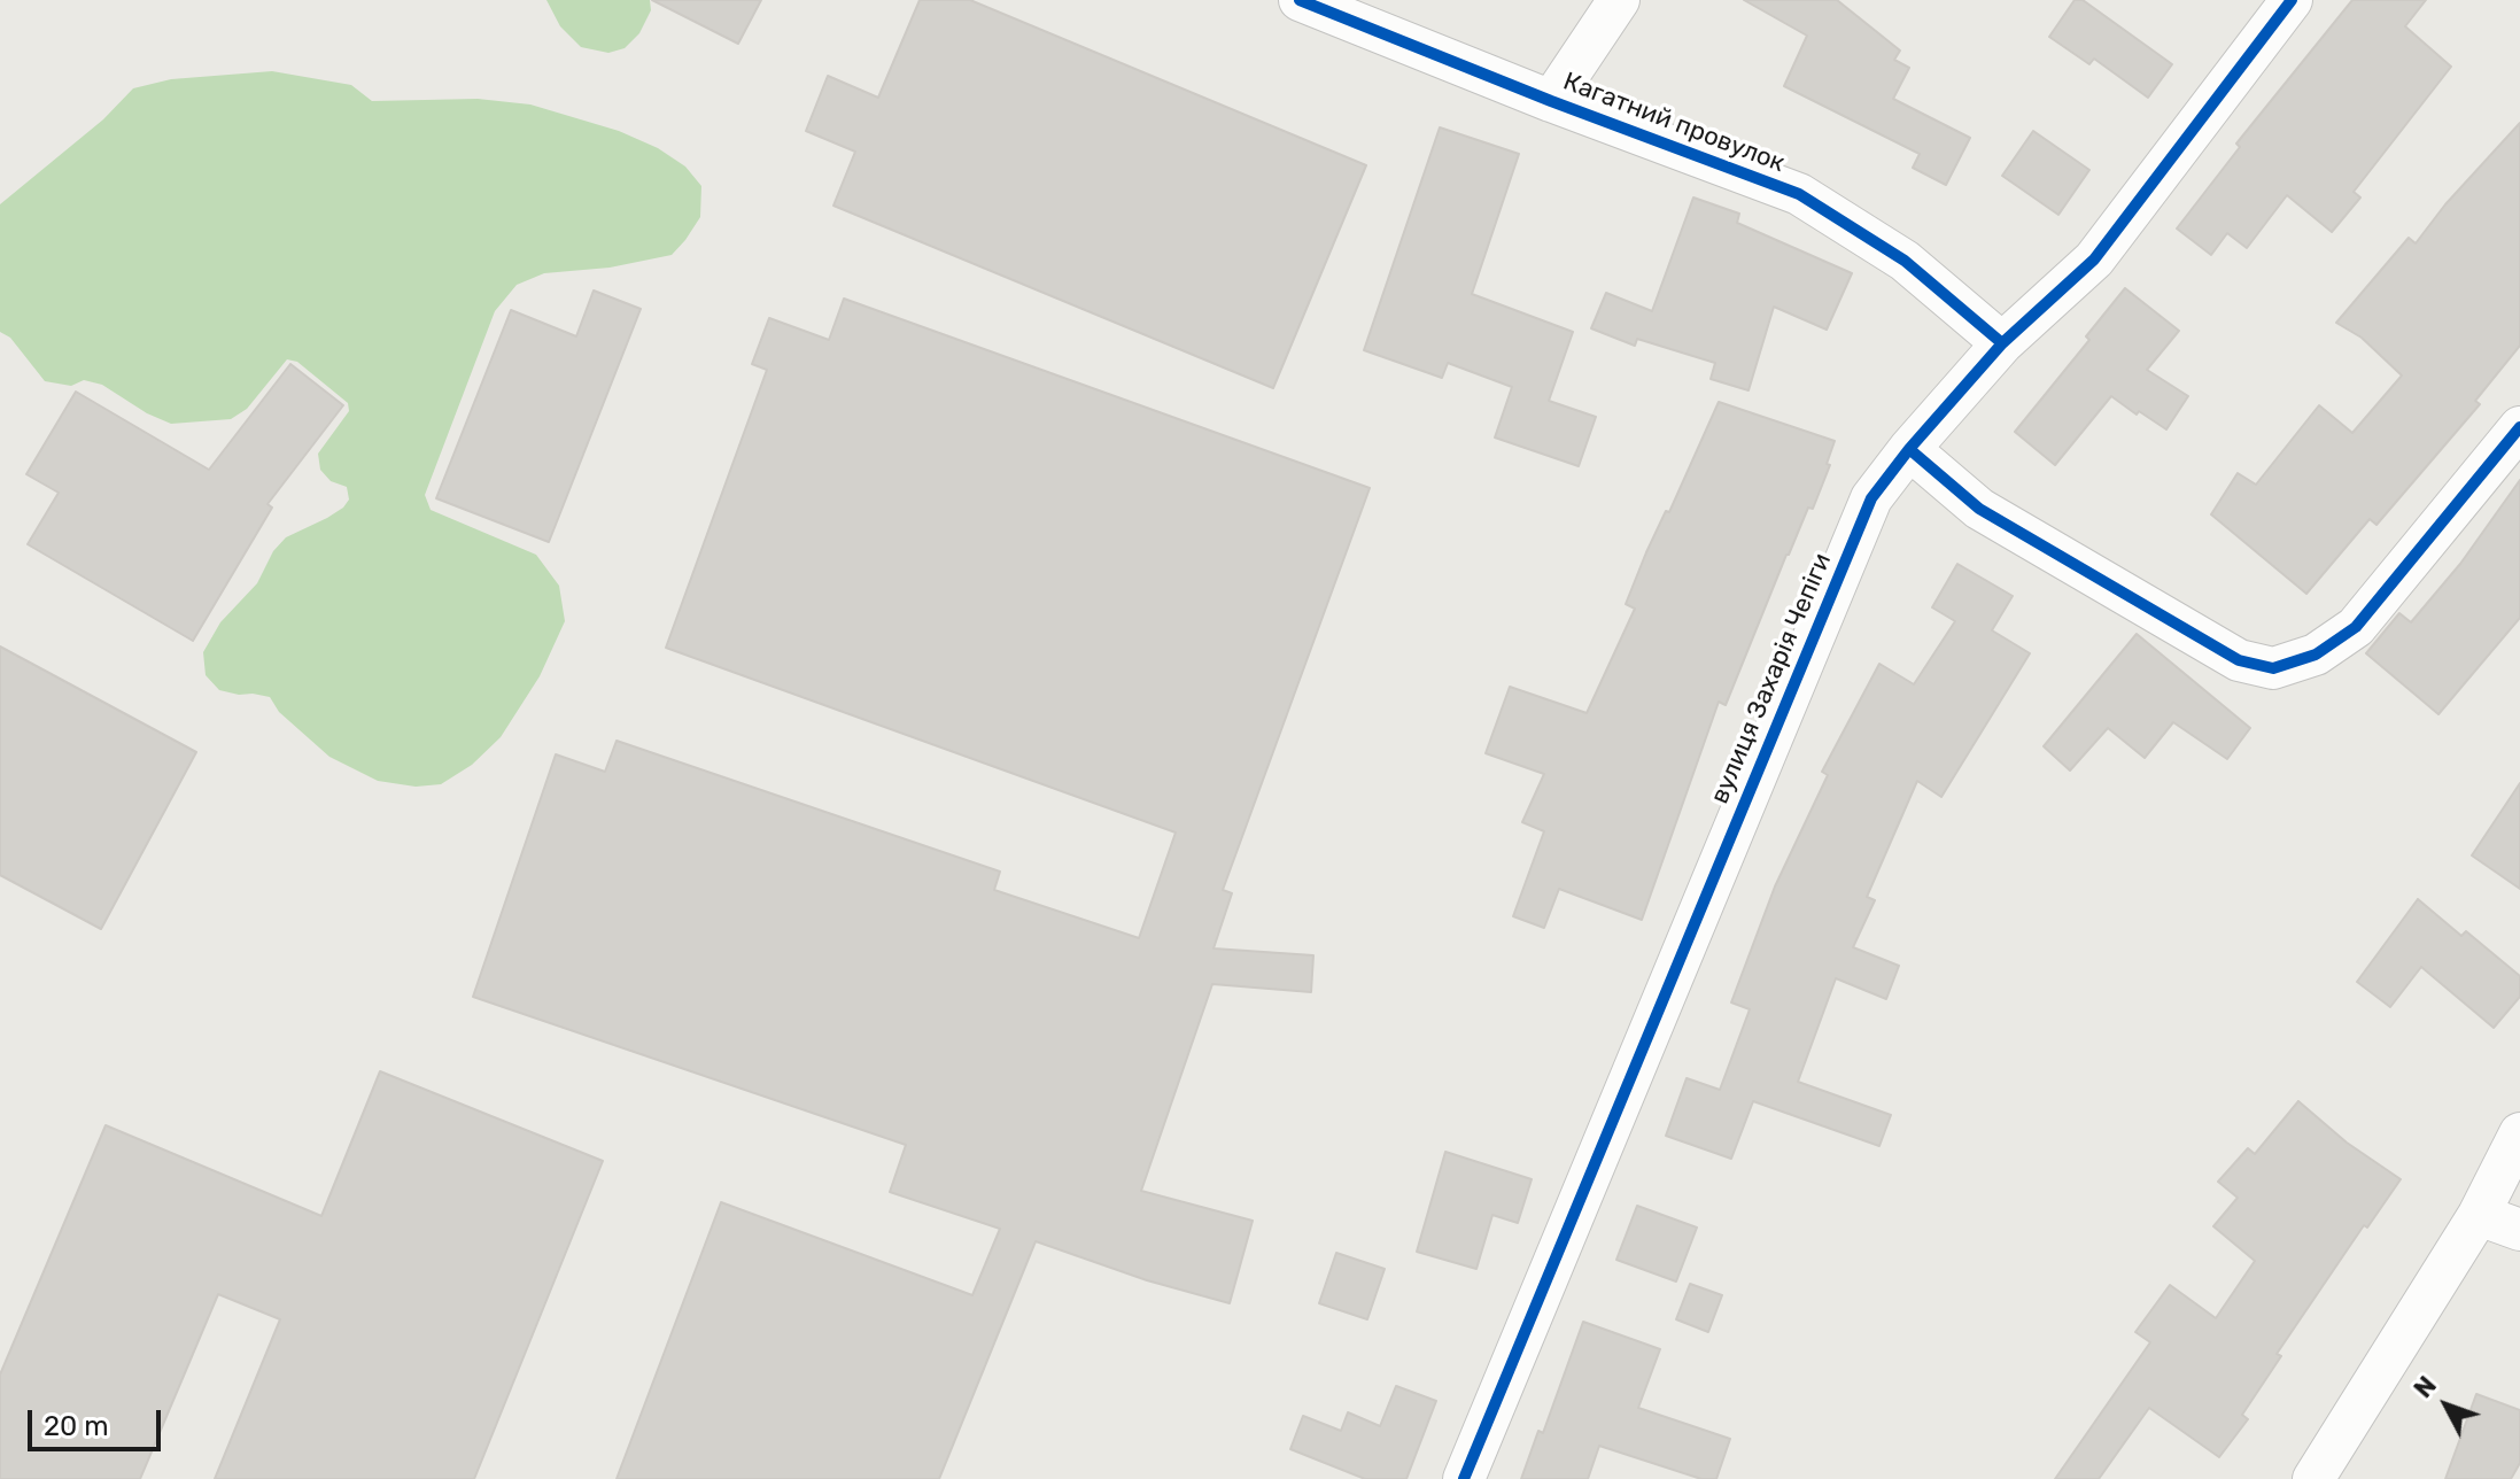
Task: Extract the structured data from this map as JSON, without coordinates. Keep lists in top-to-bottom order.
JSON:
{
  "streets": {
    "street": ["Кагатний провулок", "вулиця Захарія Чепіги"]
  },
  "crossings": [
    ["Кагатний провулок", "вулиця Захарія Чепіги"]
  ],
  "scale_bar": "20 m",
  "north": "top left"
}
